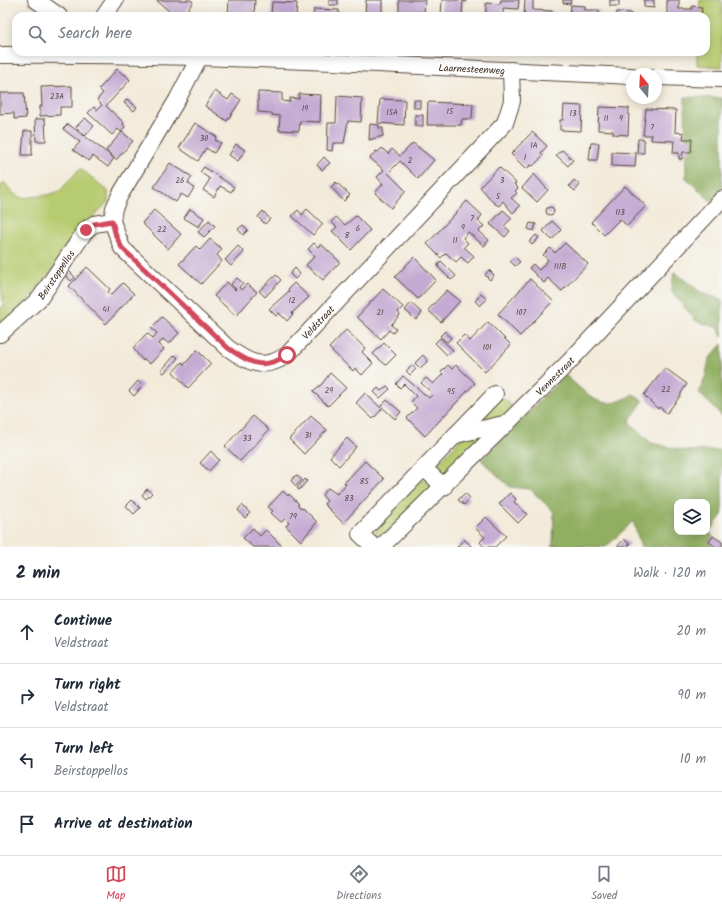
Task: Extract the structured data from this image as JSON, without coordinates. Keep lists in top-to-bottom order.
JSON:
{
  "streets": {
    "street": [
      "Laarnesteenweg",
      "Beirstoppellos",
      "Veldstraat",
      "Vennestraat"
    ]
  },
  "crossings": [
    ["Laarnesteenweg", "Veldstraat"],
    ["Beirstoppellos", "Veldstraat"]
  ],
  "house_numbers": [
    "23A",
    "19",
    "15",
    "15A",
    "13",
    "11",
    "9",
    "7",
    "30",
    "1A",
    "1",
    "2",
    "26",
    "3",
    "5",
    "113",
    "7",
    "9",
    "6",
    "22",
    "8",
    "11",
    "111B",
    "12",
    "41",
    "21",
    "107",
    "101",
    "22",
    "29",
    "95",
    "31",
    "33",
    "85",
    "83",
    "79"
  ],
  "north": "top",
  "page": {
    "search": "Search here",
    "heading": ["2 min", "Walk · 120 m"],
    "list": [
      ["Continue", "Veldstraat", "20 m"],
      ["Turn right", "Veldstraat", "90 m"],
      ["Turn left", "Beirstoppellos", "10 m"],
      "Arrive at destination"
    ],
    "nav": ["Map", "Directions", "Saved"]
  }
}
